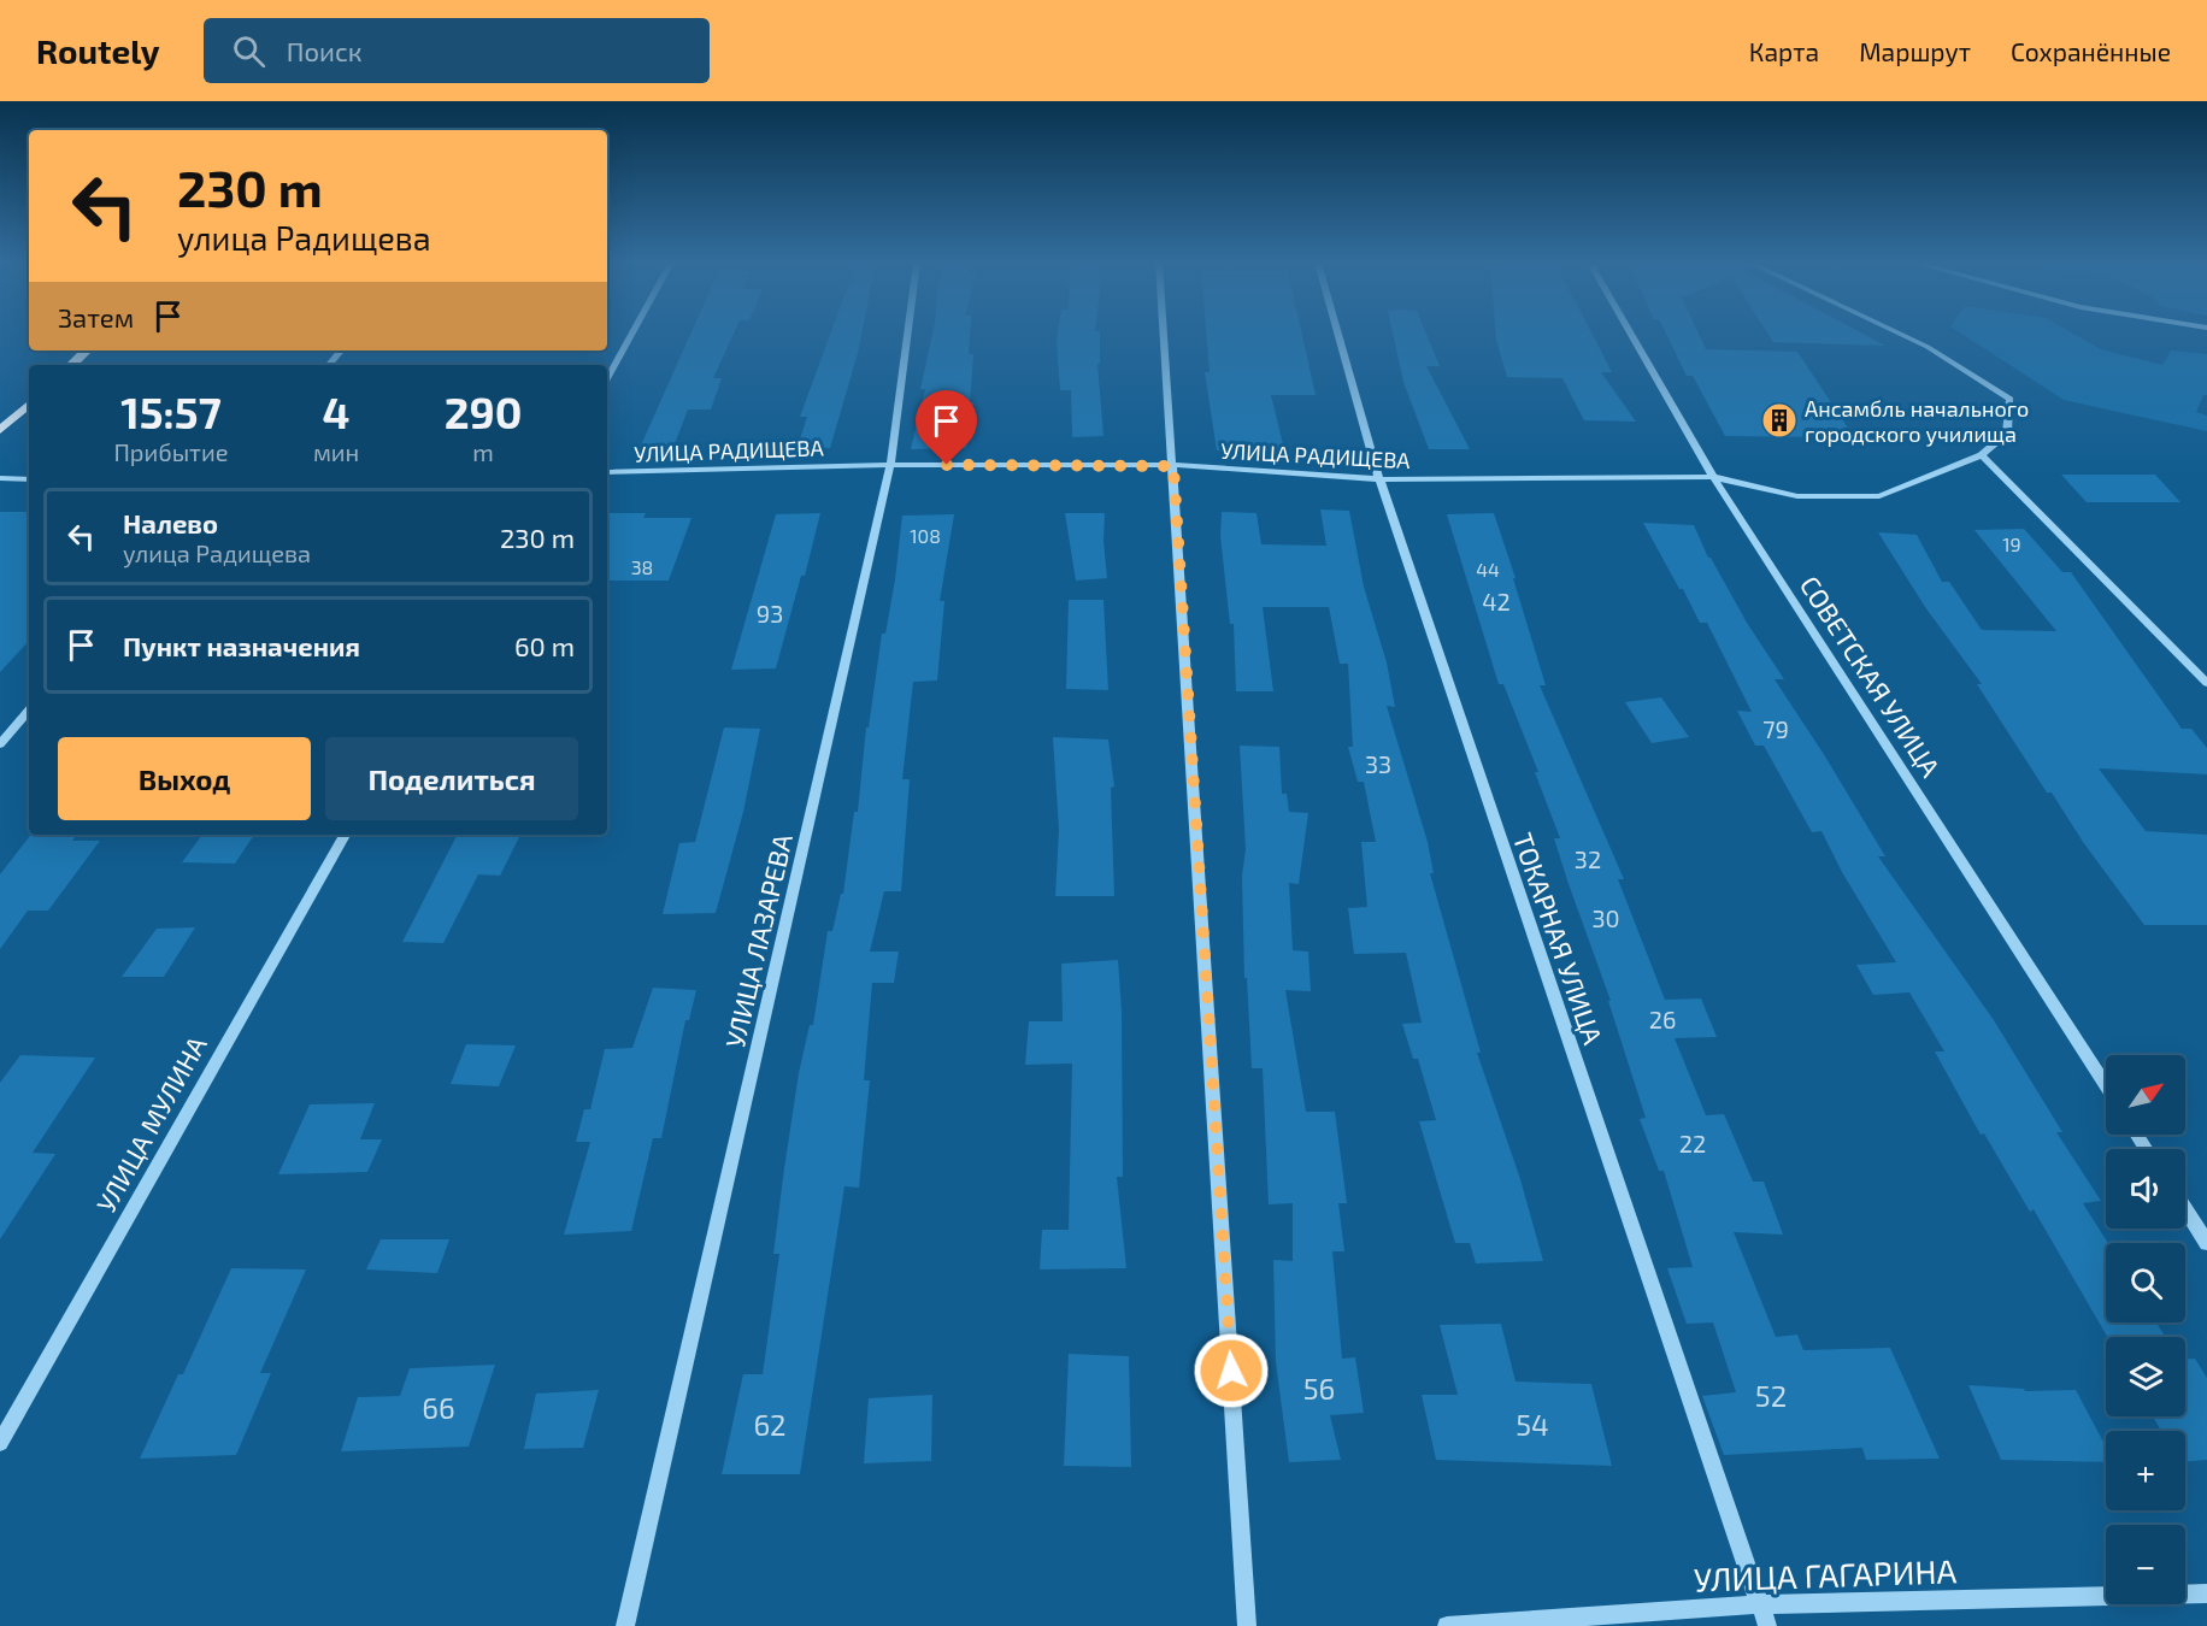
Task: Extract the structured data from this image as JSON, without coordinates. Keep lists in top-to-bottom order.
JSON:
{
  "streets": {
    "street": [
      "УЛИЦА РАДИЩЕВА",
      "СОВЕТСКАЯ УЛИЦА",
      "ТОКАРНАЯ УЛИЦА",
      "УЛИЦА ЛАЗАРЕВА",
      "УЛИЦА МУЛИНА",
      "УЛИЦА ГАГАРИНА"
    ]
  },
  "crossings": [
    ["УЛИЦА РАДИЩЕВА", "СОВЕТСКАЯ УЛИЦА"],
    ["УЛИЦА РАДИЩЕВА", "ТОКАРНАЯ УЛИЦА"],
    ["УЛИЦА РАДИЩЕВА", "УЛИЦА ЛАЗАРЕВА"],
    ["ТОКАРНАЯ УЛИЦА", "УЛИЦА ГАГАРИНА"]
  ],
  "places": {
    "building": ["Ансамбль начального городского училища"]
  },
  "house_numbers": [
    "108",
    "19",
    "38",
    "44",
    "42",
    "93",
    "79",
    "33",
    "32",
    "30",
    "26",
    "22",
    "56",
    "52",
    "66",
    "62",
    "54"
  ],
  "north": "top right",
  "page": {
    "header": "Routely",
    "search": "Поиск",
    "nav": ["Карта", "Маршрут", "Сохранённые"],
    "turn": ["230 m", "улица Радищева"],
    "then": "Затем",
    "eta": [
      "15:57",
      "Прибытие",
      "4",
      "мин",
      "290",
      "m"
    ],
    "list": [
      {
        "name": "Налево",
        "note": "улица Радищева",
        "value": "230 m"
      },
      {
        "name": "Пункт назначения",
        "value": "60 m"
      }
    ],
    "buttons": ["Выход", "Поделиться"],
    "map_buttons": ["+", "−"]
  }
}
